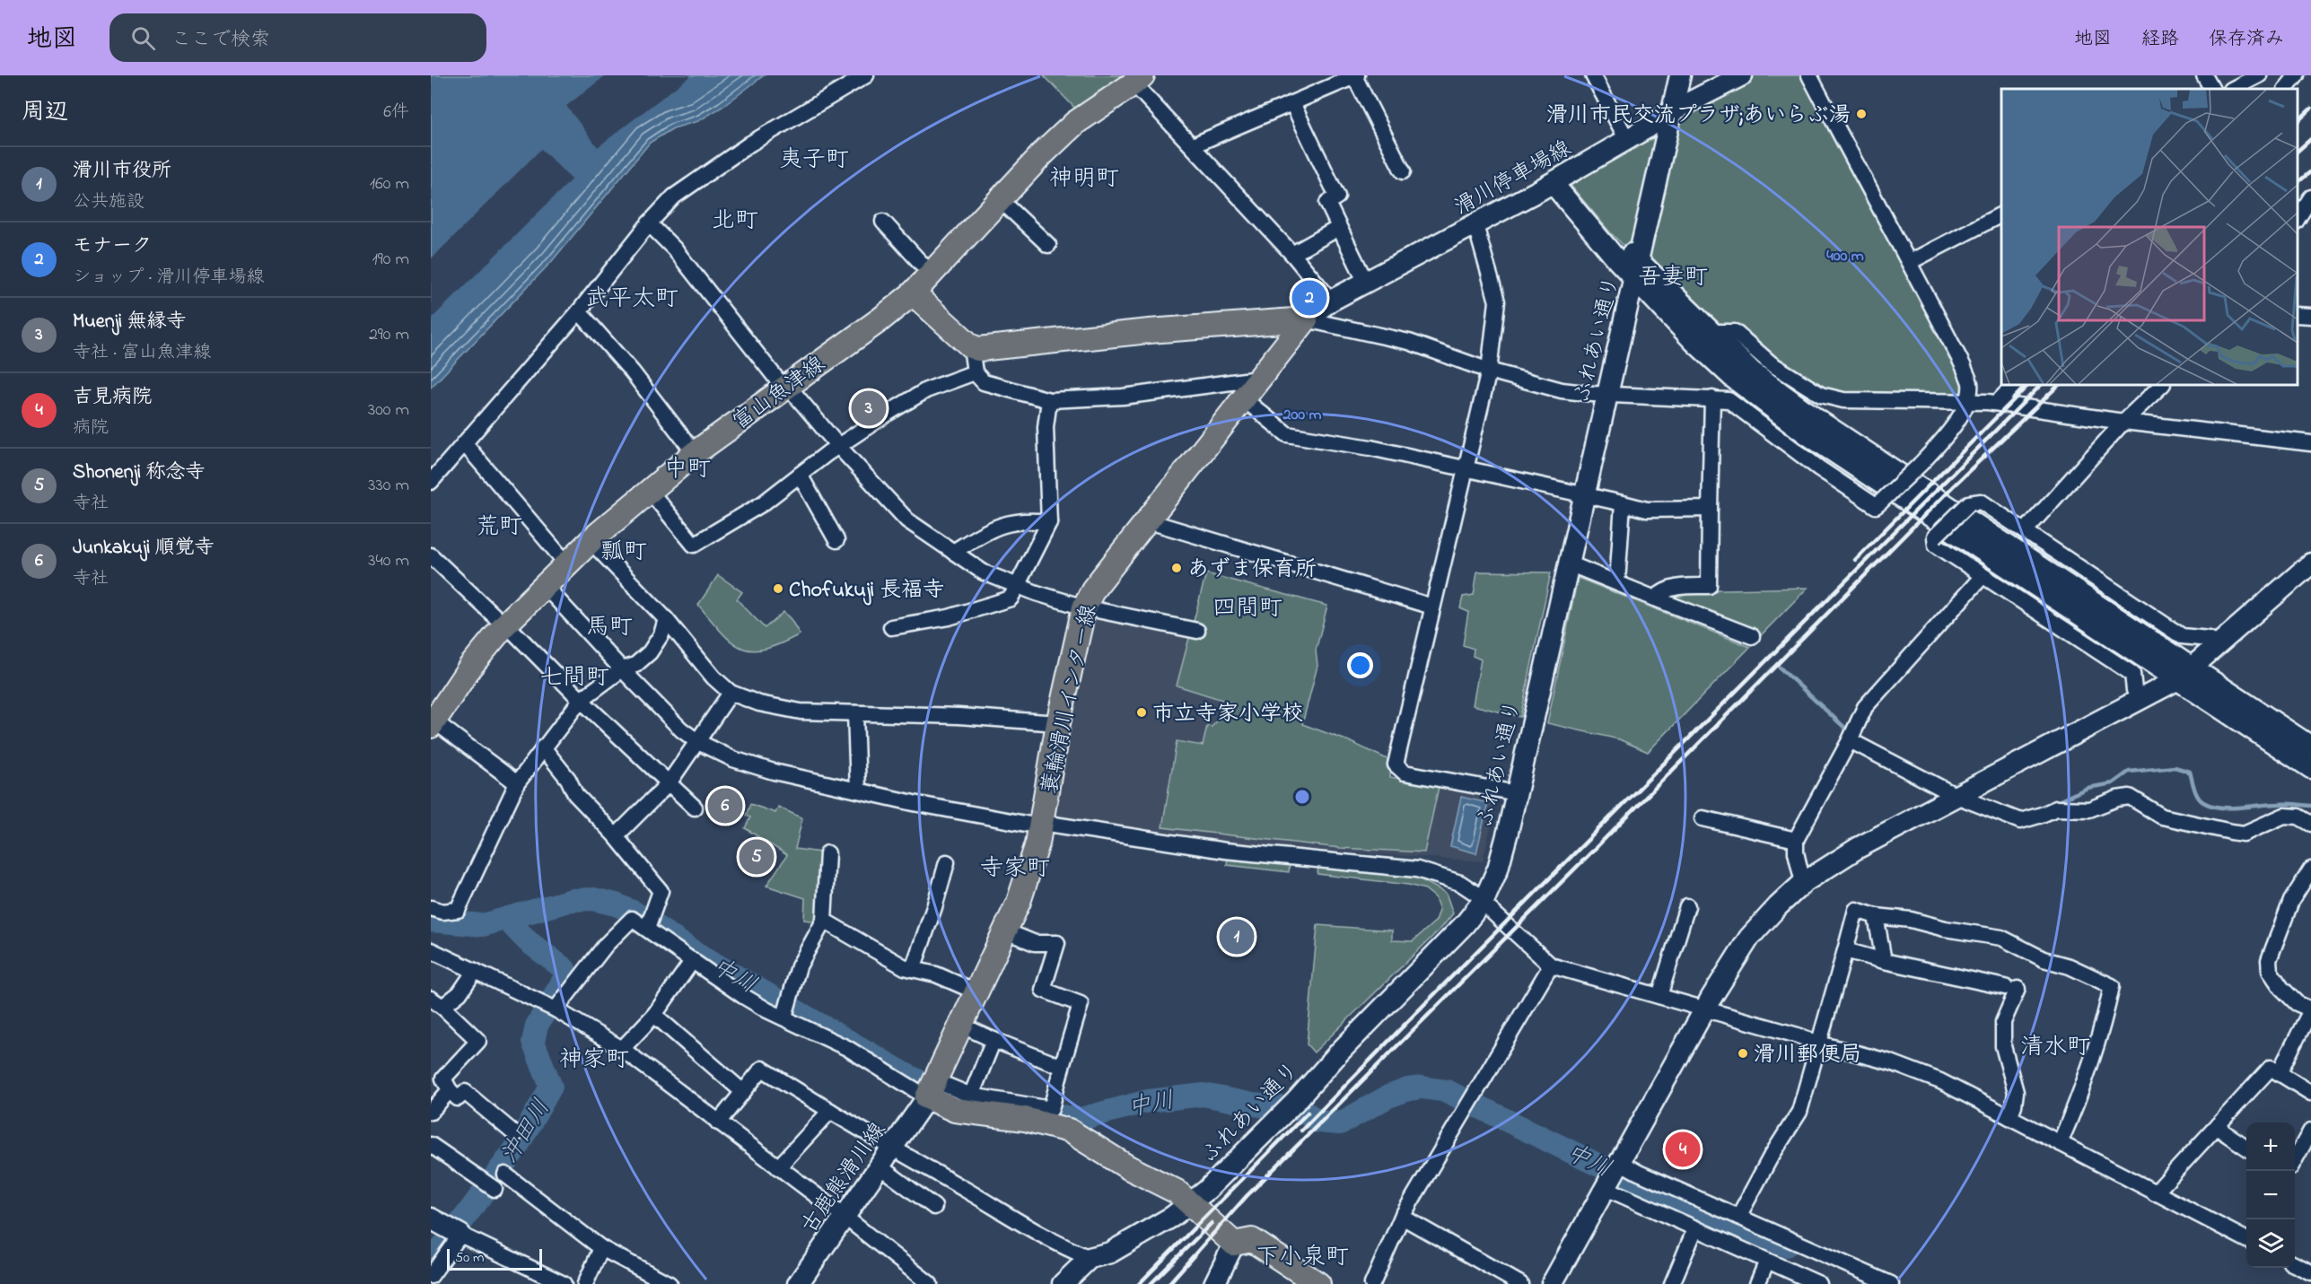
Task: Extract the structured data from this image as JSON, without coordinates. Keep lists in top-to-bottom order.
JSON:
{
  "streets": {
    "main road": ["富山魚津線", "蓑輪滑川インター線"],
    "street": ["滑川停車場線", "ふれあい通り", "古鹿熊滑川線"]
  },
  "crossings": [
    ["滑川停車場線", "ふれあい通り"],
    ["滑川停車場線", "蓑輪滑川インター線"],
    ["蓑輪滑川インター線", "古鹿熊滑川線"]
  ],
  "districts": [
    "夷子町",
    "神明町",
    "北町",
    "吾妻町",
    "武平太町",
    "中町",
    "荒町",
    "瓢町",
    "四間町",
    "馬町",
    "七間町",
    "寺家町",
    "清水町",
    "神家町",
    "下小泉町"
  ],
  "water": ["中川", "沖田川"],
  "places": [
    "滑川市民交流プラザ;あいらぶ湯",
    "あずま保育所",
    "Chofukuji 長福寺",
    "市立寺家小学校",
    "滑川郵便局"
  ],
  "scale_bar": "50 m",
  "page": {
    "header": "地図",
    "search": "ここで検索",
    "nav": ["地図", "経路", "保存済み"],
    "heading": ["周辺", "6件"],
    "list": [
      {
        "mark": "1",
        "name": "滑川市役所",
        "note": "公共施設",
        "value": "160 m"
      },
      {
        "mark": "2",
        "name": "モナーク",
        "note": "ショップ · 滑川停車場線",
        "value": "190 m"
      },
      {
        "mark": "3",
        "name": "Muenji 無縁寺",
        "note": "寺社 · 富山魚津線",
        "value": "290 m"
      },
      {
        "mark": "4",
        "name": "吉見病院",
        "note": "病院",
        "value": "300 m"
      },
      {
        "mark": "5",
        "name": "Shonenji 称念寺",
        "note": "寺社",
        "value": "330 m"
      },
      {
        "mark": "6",
        "name": "Junkakuji 順覚寺",
        "note": "寺社",
        "value": "340 m"
      }
    ],
    "pins": [
      "2",
      "3",
      "6",
      "5",
      "1",
      "4"
    ],
    "map_buttons": ["+", "−"],
    "scale": "50 m"
  },
  "rings": ["400 m", "200 m"]
}
